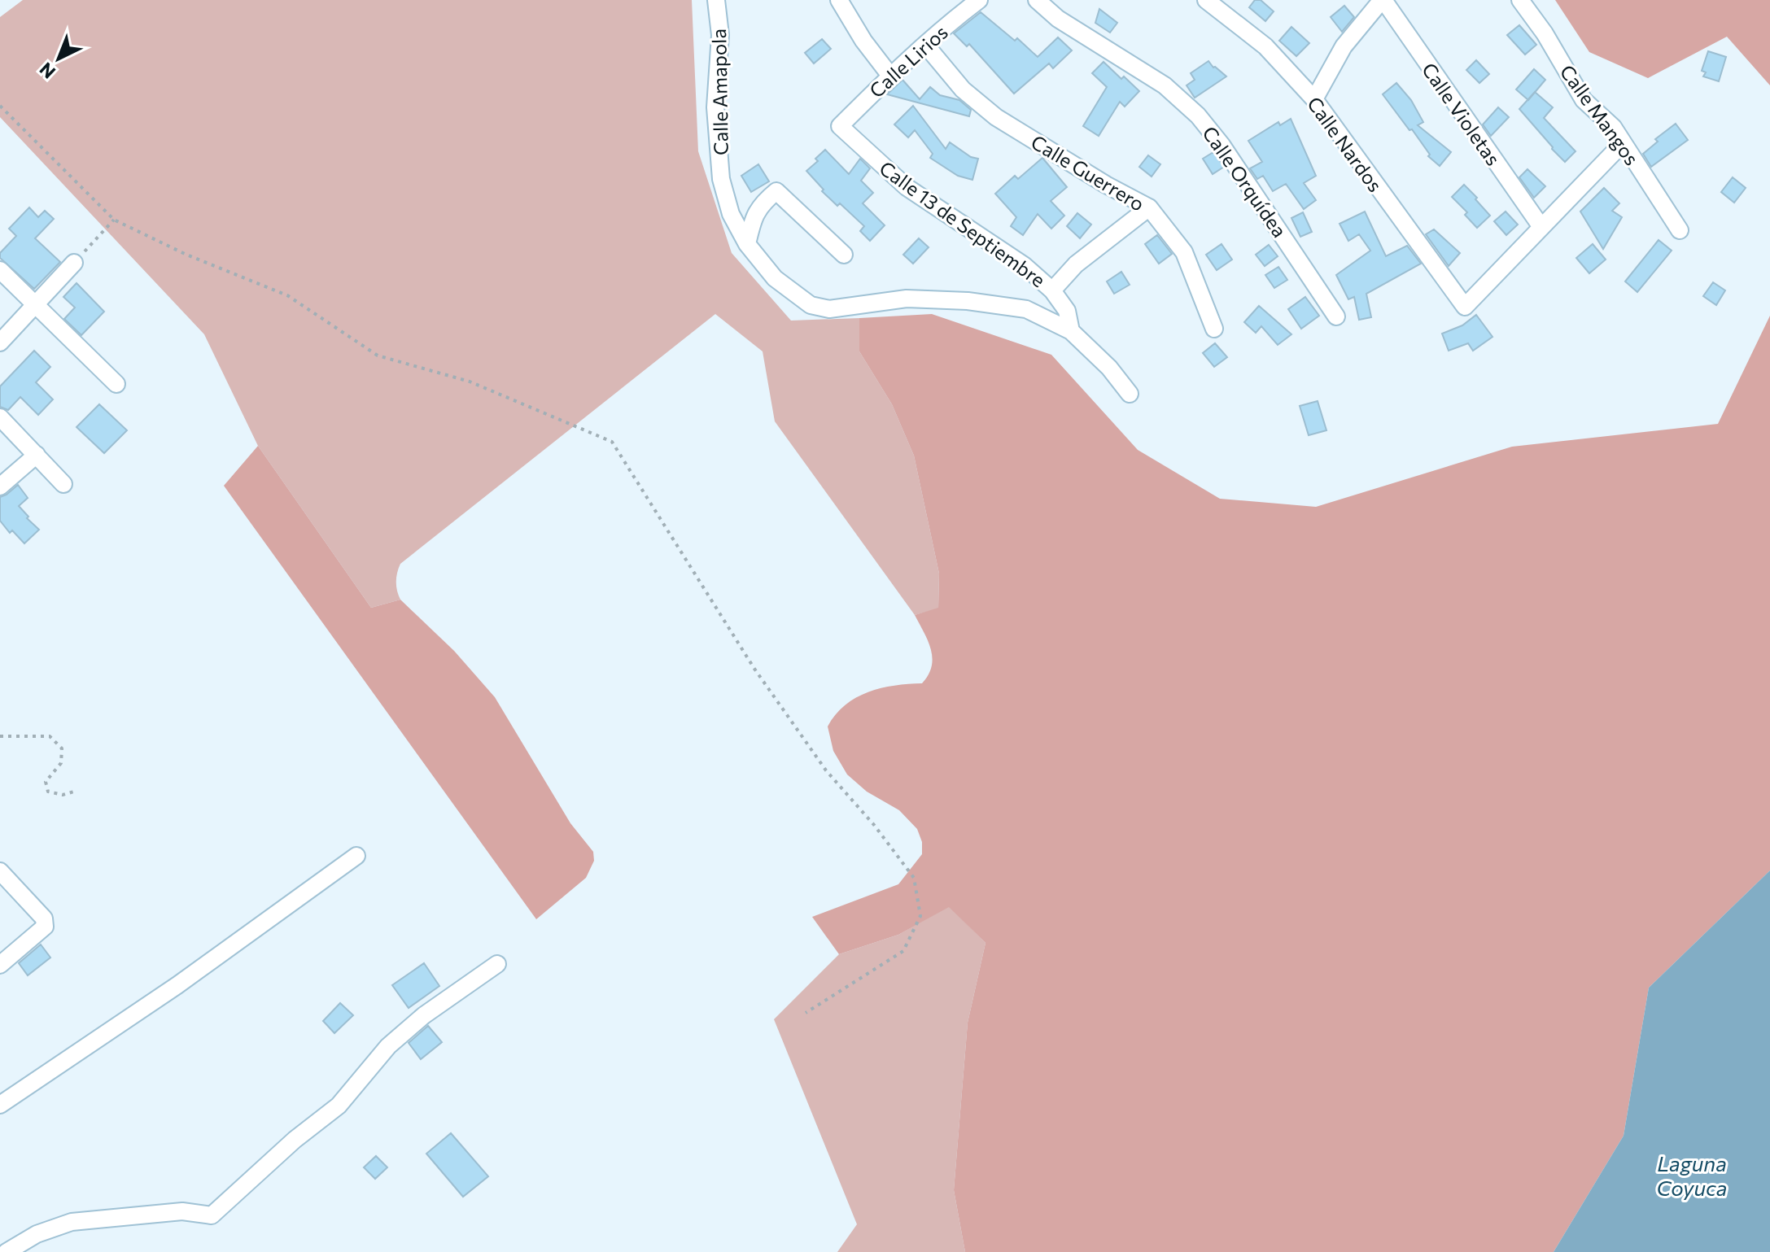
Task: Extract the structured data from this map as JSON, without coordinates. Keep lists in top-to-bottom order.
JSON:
{
  "streets": {
    "street": [
      "Calle Lirios",
      "Calle Amapola",
      "Calle Violetas",
      "Calle Mangos",
      "Calle Nardos",
      "Calle Guerrero",
      "Calle Orquídea",
      "Calle 13 de Septiembre"
    ]
  },
  "crossings": [
    ["Calle Lirios", "Calle Guerrero"],
    ["Calle Lirios", "Calle 13 de Septiembre"],
    ["Calle Amapola", "Calle 13 de Septiembre"],
    ["Calle Violetas", "Calle Nardos"]
  ],
  "water": ["Laguna Coyuca"],
  "north": "bottom left"
}
